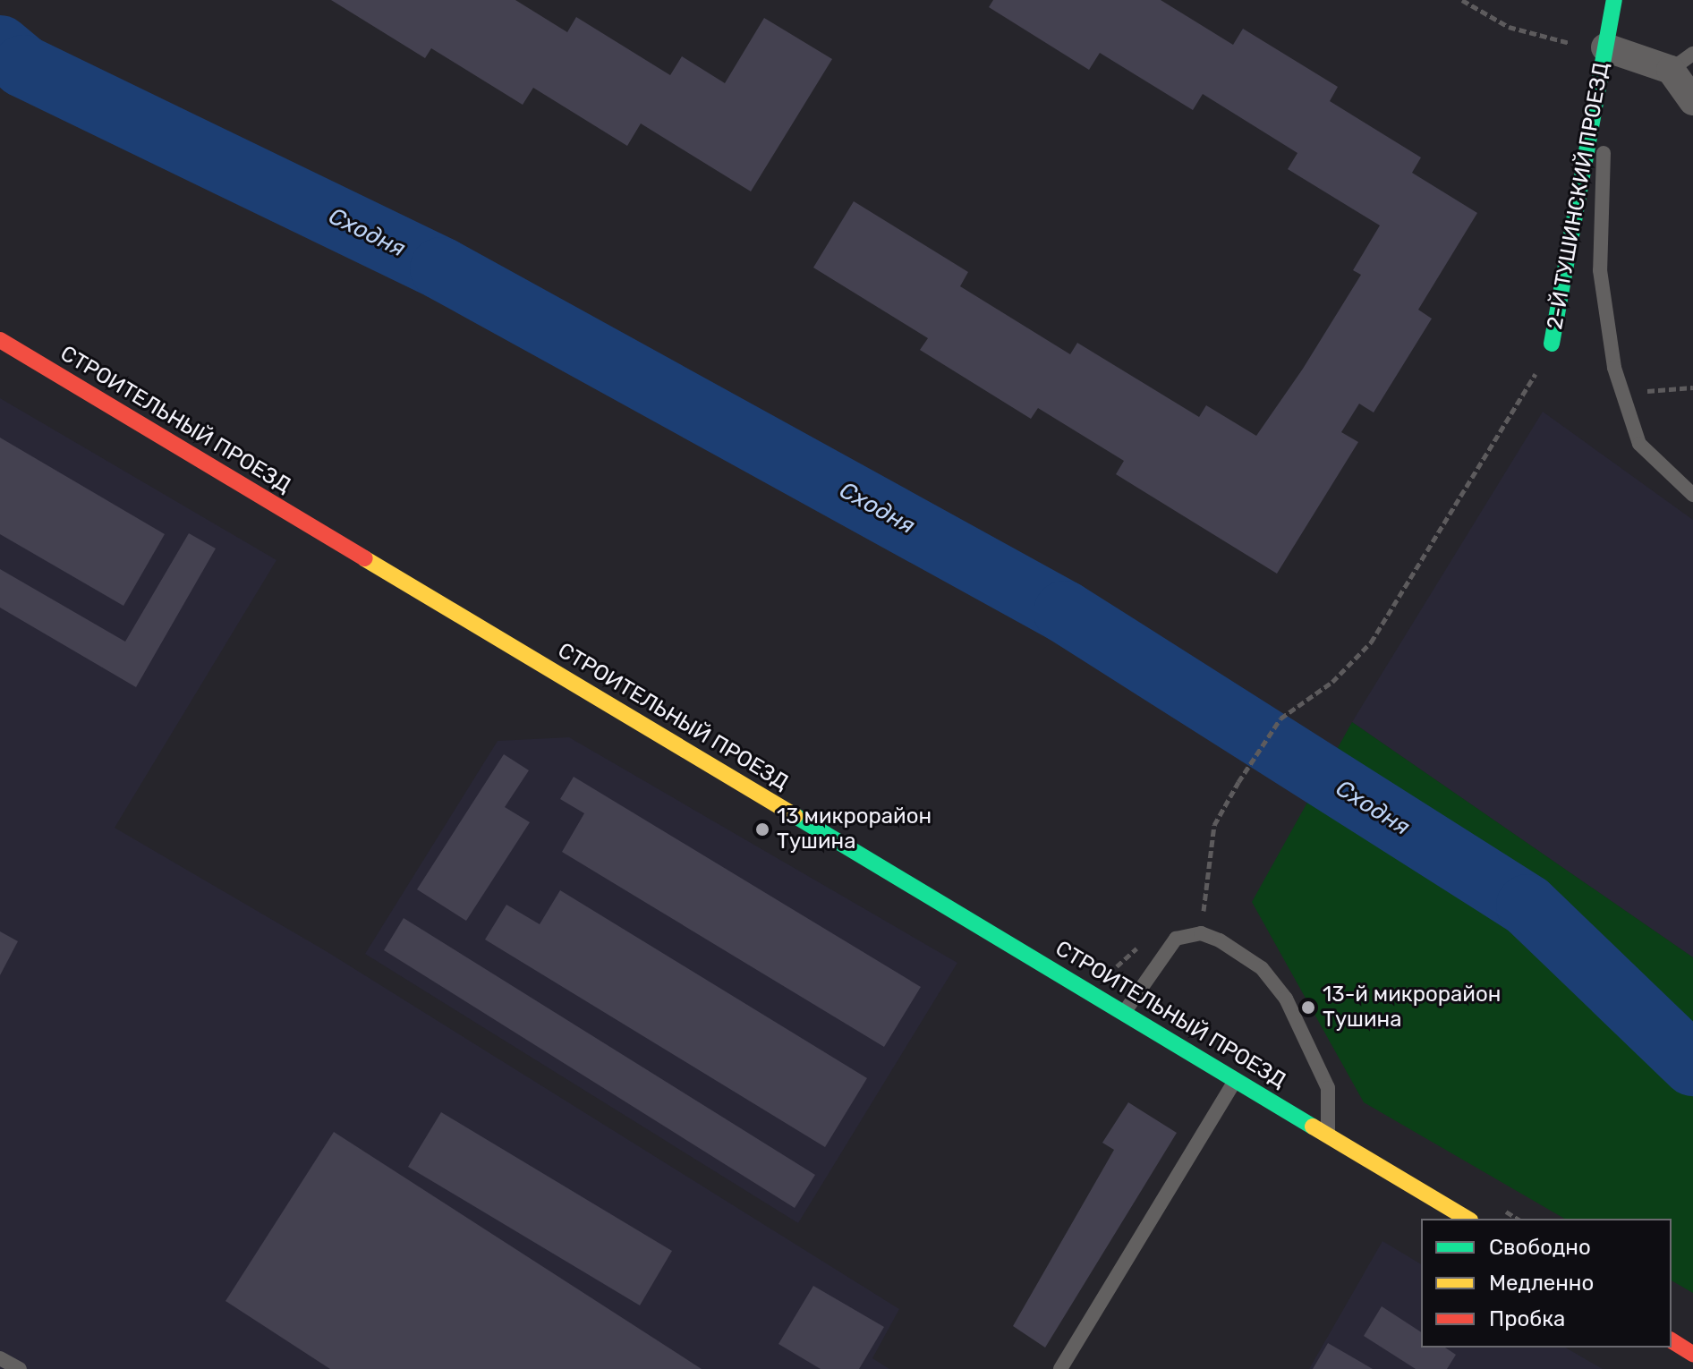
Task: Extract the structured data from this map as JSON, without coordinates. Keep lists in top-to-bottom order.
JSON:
{
  "streets": {
    "street": ["2-Й ТУШИНСКИЙ ПРОЕЗД", "СТРОИТЕЛЬНЫЙ ПРОЕЗД"]
  },
  "water": ["Сходня"],
  "places": ["13 микрорайон Тушина", "13-й микрорайон Тушина"],
  "legend": ["Свободно", "Медленно", "Пробка"]
}
